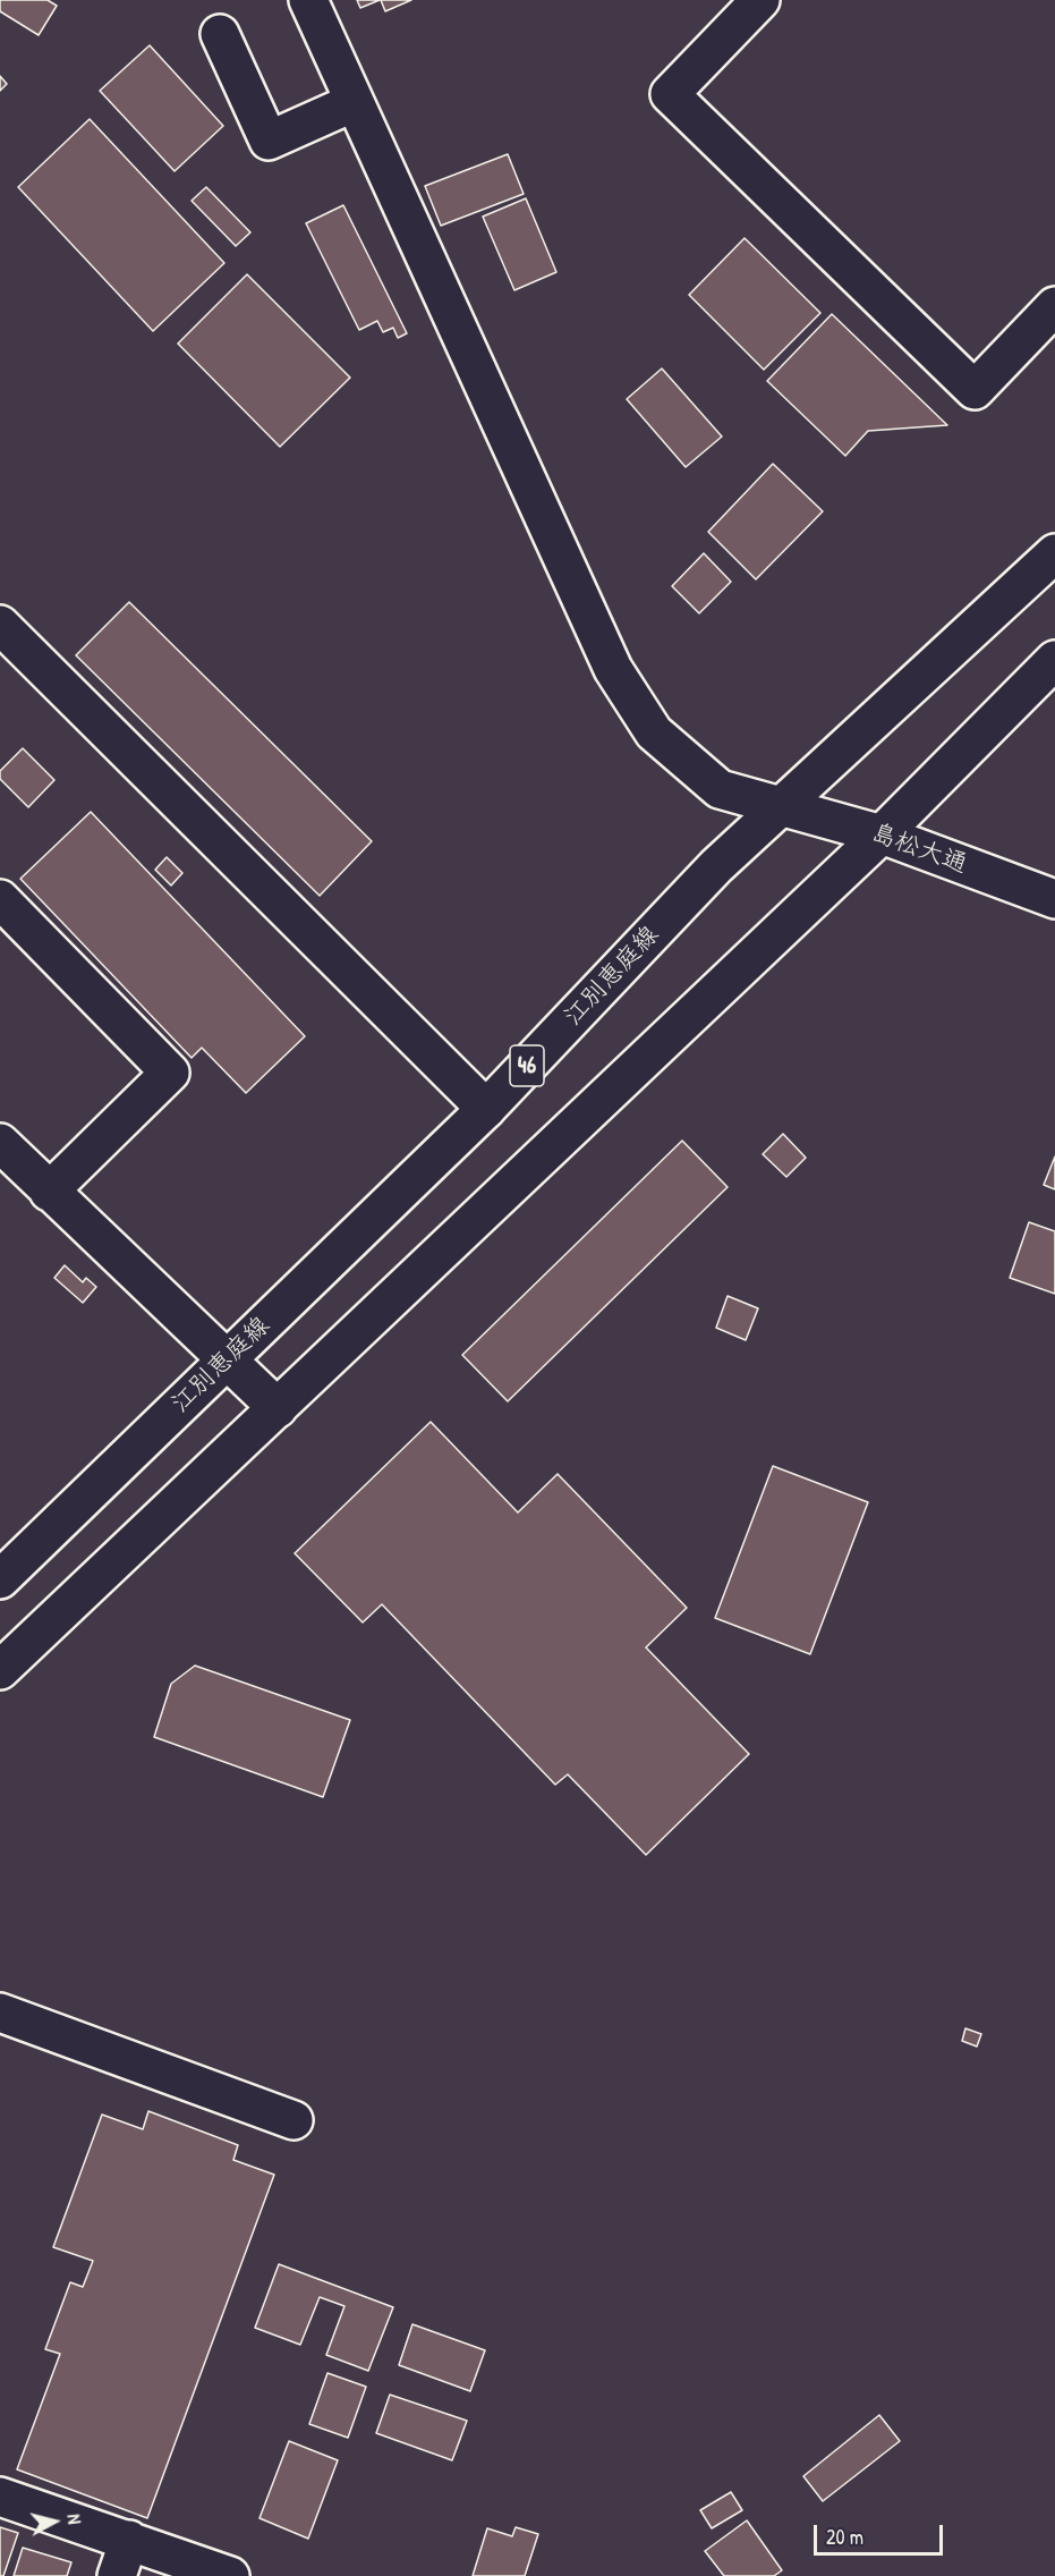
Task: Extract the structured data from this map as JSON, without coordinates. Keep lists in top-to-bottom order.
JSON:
{
  "streets": {
    "main road": ["島松大通", "江別恵庭線", "46"]
  },
  "crossings": [
    ["島松大通", "江別恵庭線"]
  ],
  "scale_bar": "20 m",
  "north": "right"
}
